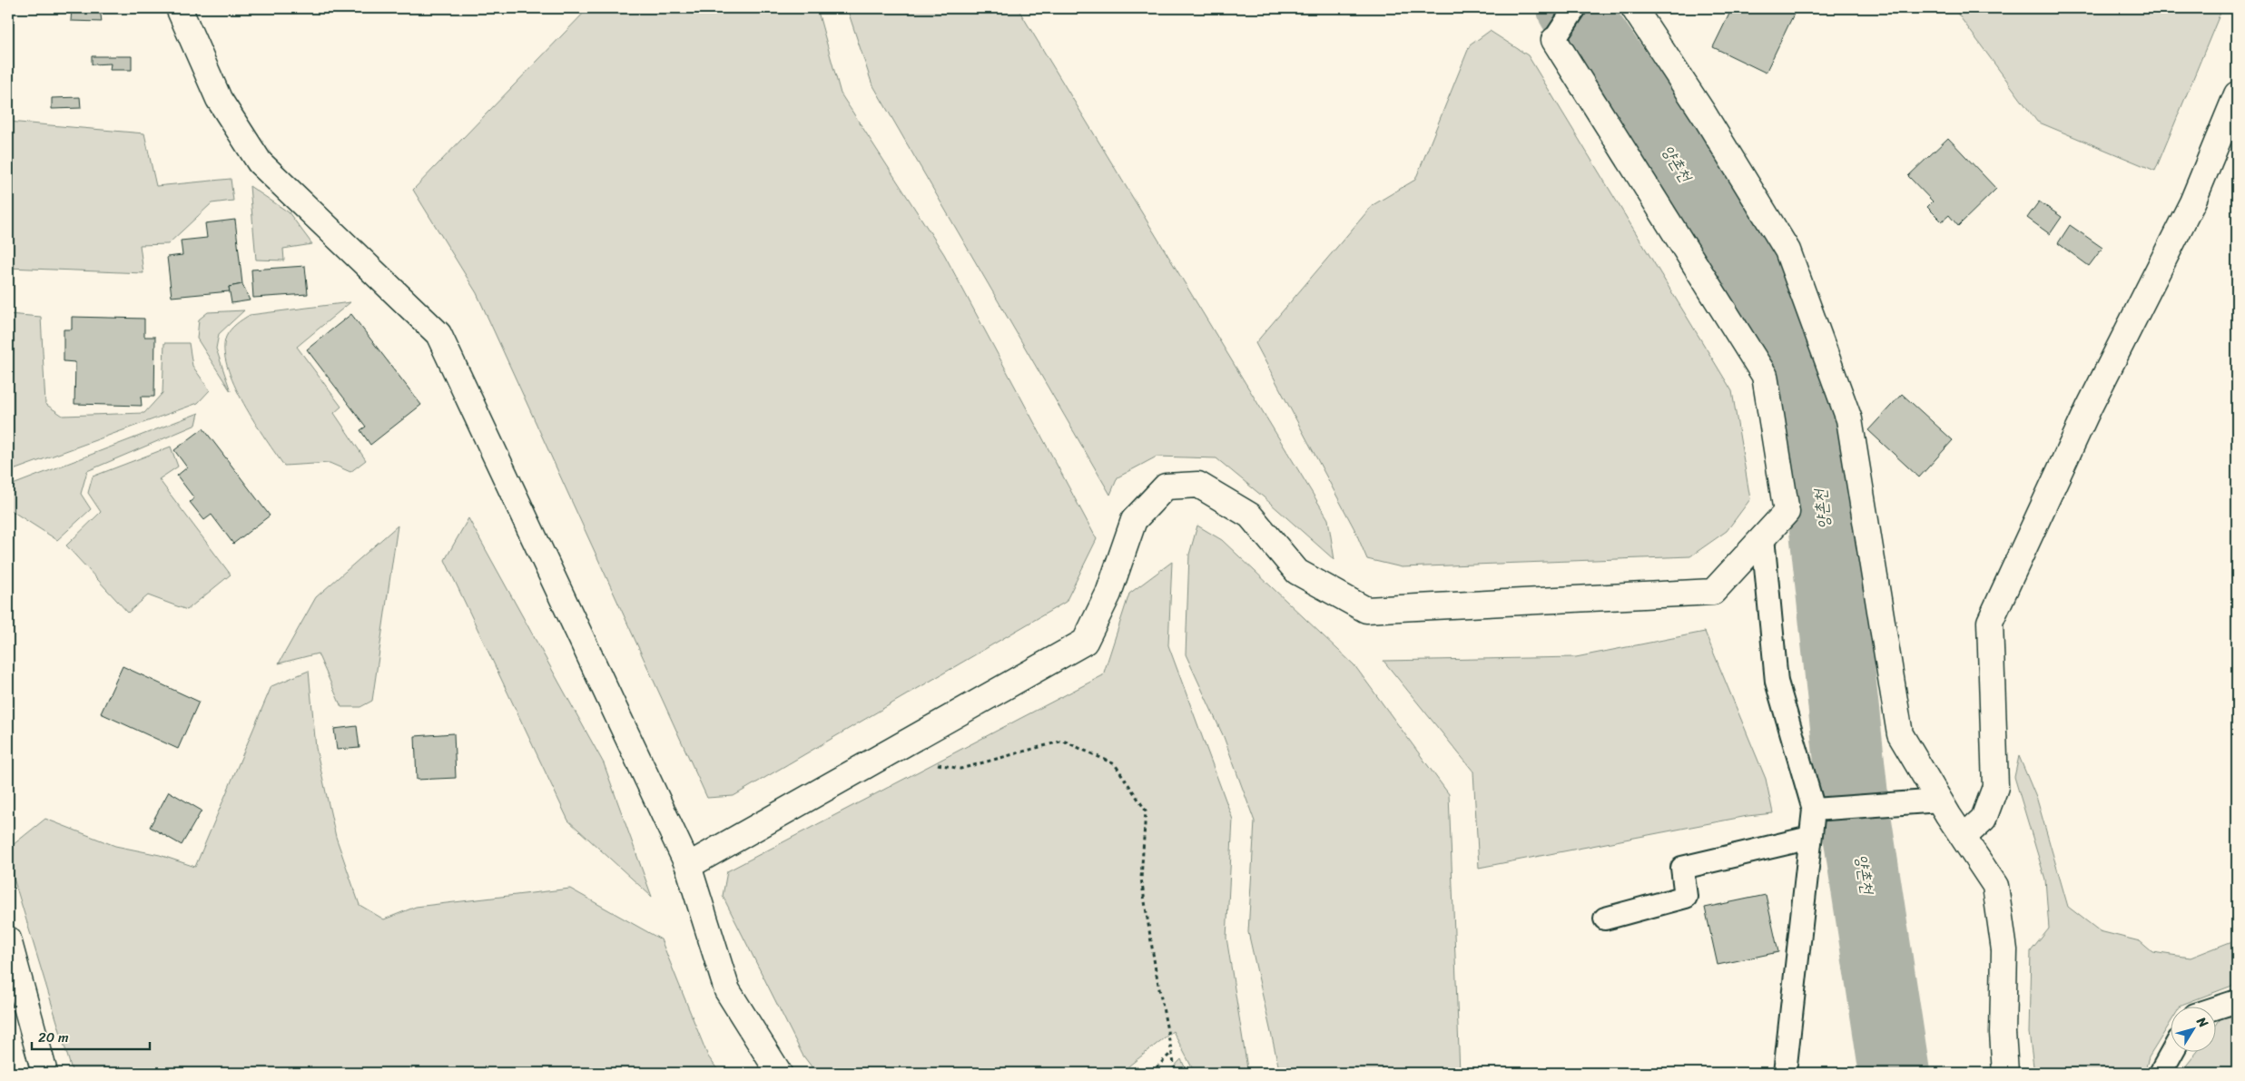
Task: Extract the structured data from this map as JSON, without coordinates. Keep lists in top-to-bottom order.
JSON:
{
  "water": ["양촌천"],
  "scale_bar": "20 m",
  "north": "top right"
}
